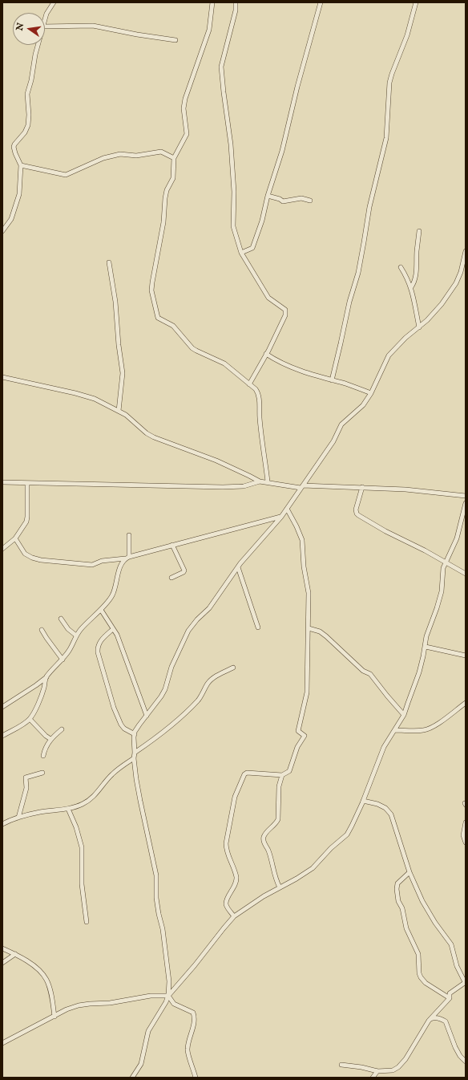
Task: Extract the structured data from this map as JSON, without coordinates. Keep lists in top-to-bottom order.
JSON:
{
  "north": "left"
}
